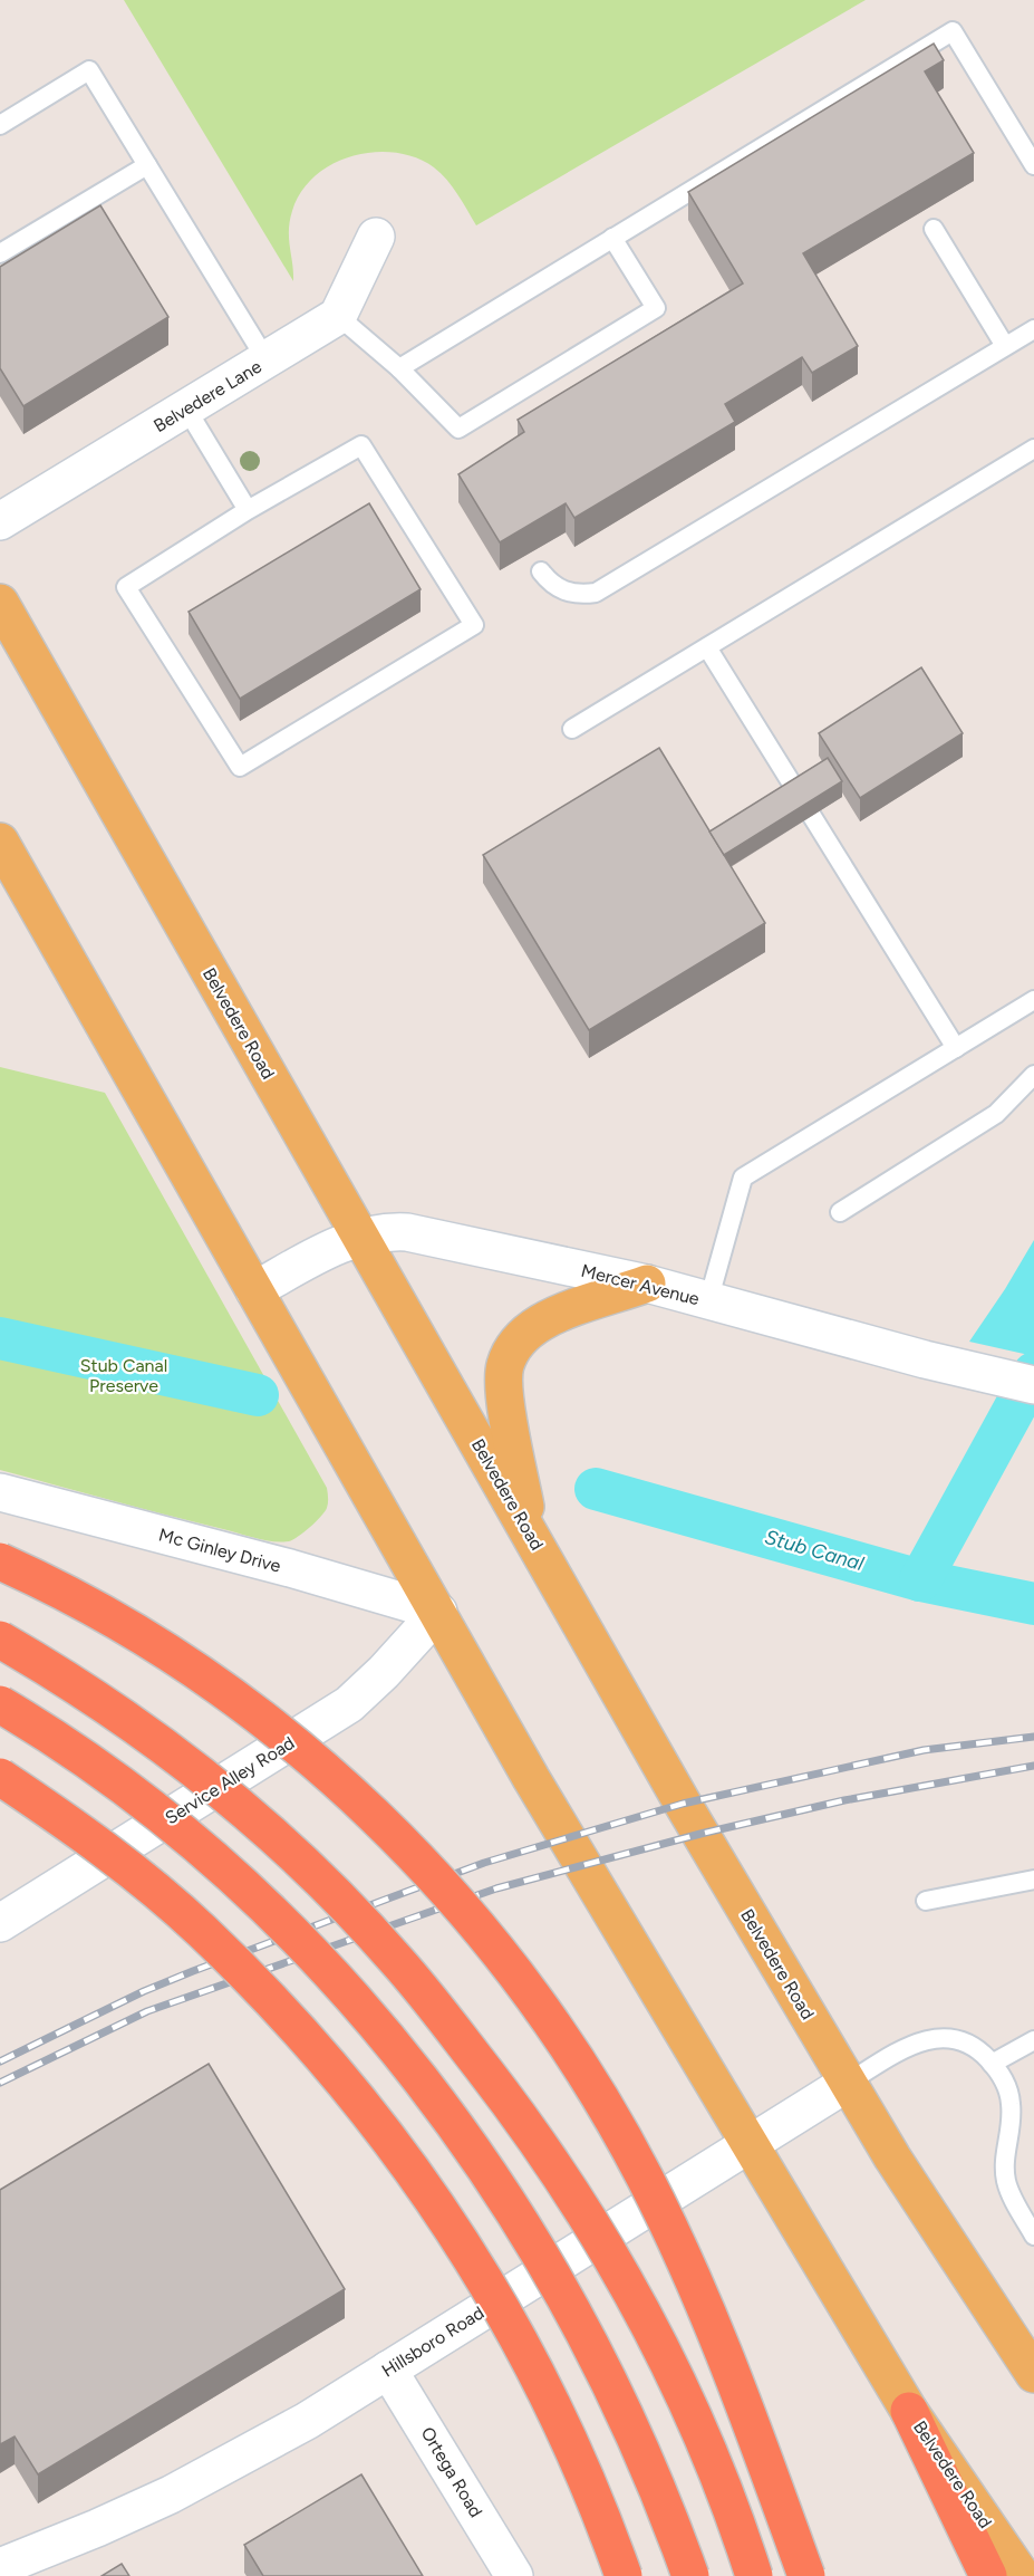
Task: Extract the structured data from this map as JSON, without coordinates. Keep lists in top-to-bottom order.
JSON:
{
  "streets": {
    "main road": ["Belvedere Road"],
    "street": [
      "Belvedere Lane",
      "Mercer Avenue",
      "Mc Ginley Drive",
      "Service Alley Road",
      "Hillsboro Road",
      "Ortega Road"
    ]
  },
  "crossings": [
    ["Belvedere Road", "Mercer Avenue"],
    ["Belvedere Road", "Mc Ginley Drive"],
    ["Belvedere Road", "Service Alley Road"],
    ["Belvedere Road", "Hillsboro Road"],
    ["Mc Ginley Drive", "Service Alley Road"],
    ["Hillsboro Road", "Ortega Road"]
  ],
  "water": ["Stub Canal"],
  "parks": ["Stub Canal Preserve"]
}
